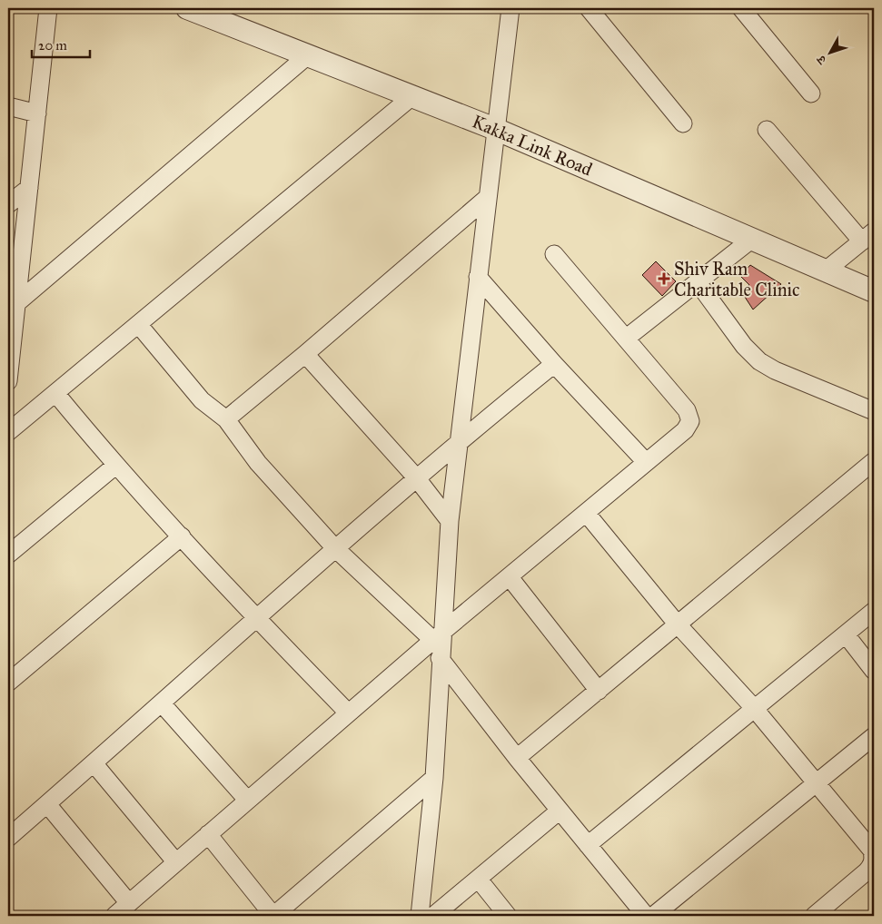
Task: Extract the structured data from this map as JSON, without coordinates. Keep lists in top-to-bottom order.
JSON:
{
  "streets": {
    "street": ["Kakka Link Road"]
  },
  "places": {
    "health": ["Shiv Ram Charitable Clinic"]
  },
  "scale_bar": "20 m",
  "north": "bottom left"
}
